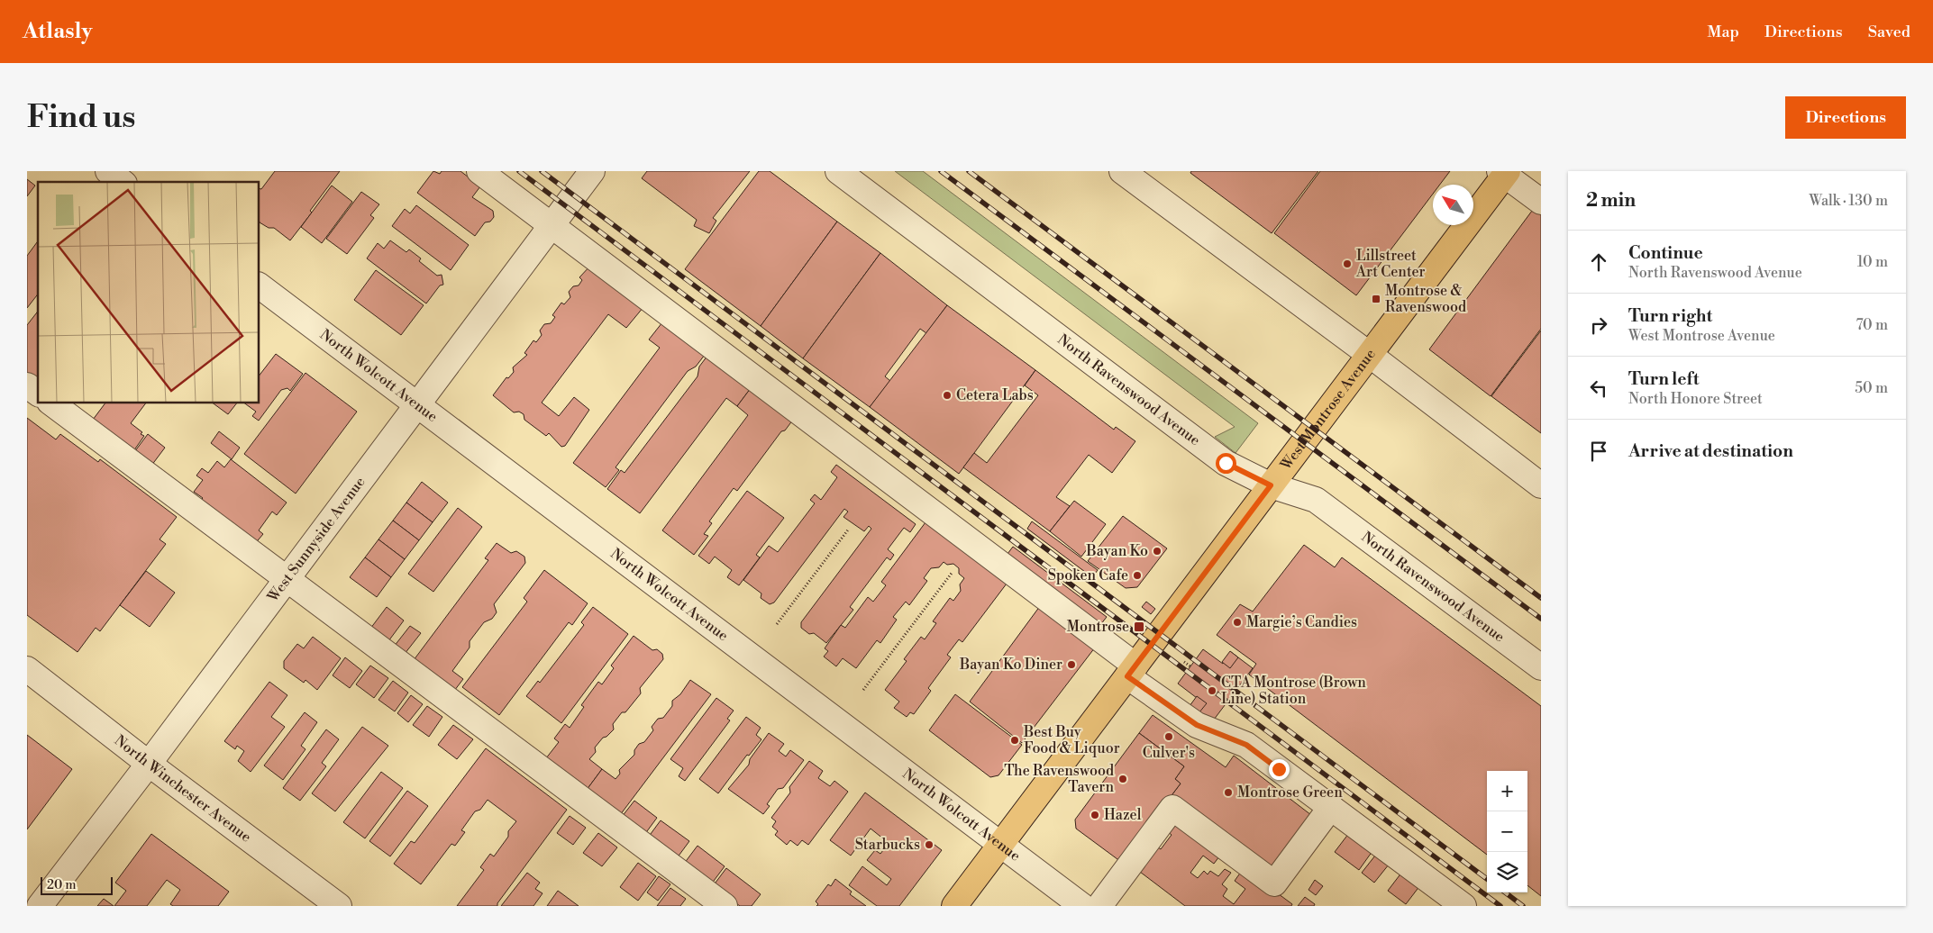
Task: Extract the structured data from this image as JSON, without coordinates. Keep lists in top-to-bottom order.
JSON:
{
  "streets": {
    "main road": ["West Montrose Avenue"],
    "street": [
      "North Wolcott Avenue",
      "North Ravenswood Avenue",
      "West Sunnyside Avenue",
      "North Winchester Avenue"
    ]
  },
  "crossings": [
    ["North Wolcott Avenue", "West Montrose Avenue"],
    ["North Wolcott Avenue", "West Sunnyside Avenue"],
    ["North Ravenswood Avenue", "West Montrose Avenue"],
    ["West Sunnyside Avenue", "North Winchester Avenue"]
  ],
  "places": {
    "other": [
      "Lillstreet Art Center",
      "Cetera Labs",
      "Bayan Ko",
      "Spoken Cafe",
      "Margie’s Candies",
      "Bayan Ko Diner",
      "CTA Montrose (Brown Line) Station",
      "Culver's",
      "Best Buy Food & Liquor",
      "The Ravenswood Tavern",
      "Montrose Green",
      "Hazel",
      "Starbucks"
    ],
    "transit": ["Montrose & Ravenswood", "Montrose"]
  },
  "scale_bar": "20 m",
  "north": "top left",
  "page": {
    "header": "Atlasly",
    "nav": ["Map", "Directions", "Saved"],
    "buttons": "Directions",
    "title": "Find us",
    "heading": ["2 min", "Walk · 130 m"],
    "list": [
      ["Continue", "North Ravenswood Avenue", "10 m"],
      ["Turn right", "West Montrose Avenue", "70 m"],
      ["Turn left", "North Honore Street", "50 m"],
      "Arrive at destination"
    ],
    "map_buttons": ["+", "−"],
    "scale": "20 m"
  }
}
